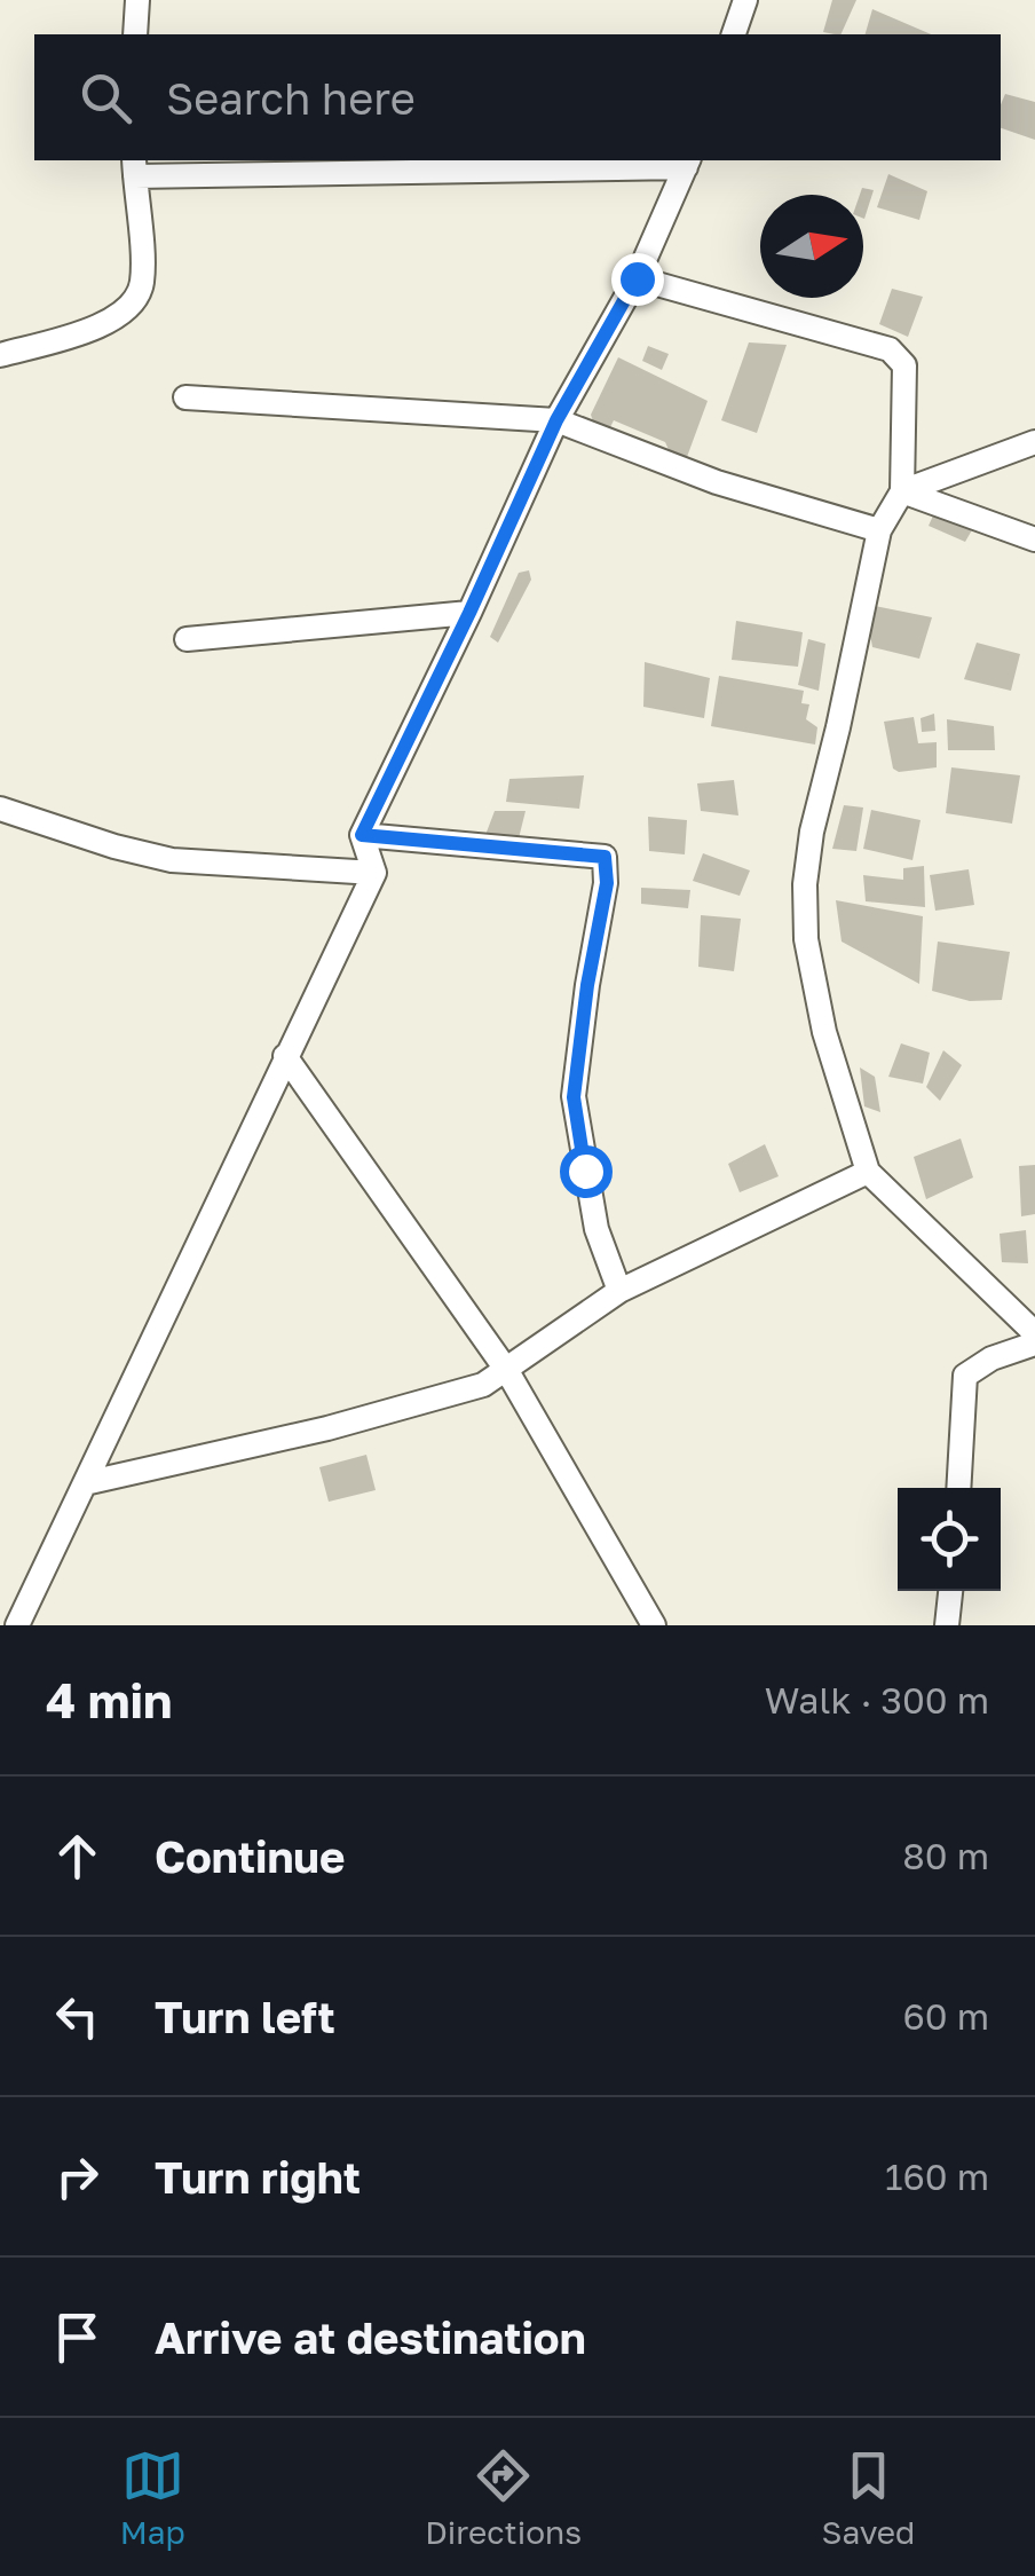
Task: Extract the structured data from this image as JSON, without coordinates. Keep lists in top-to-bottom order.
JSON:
{
  "north": "right",
  "page": {
    "search": "Search here",
    "heading": ["4 min", "Walk · 300 m"],
    "list": [
      ["Continue", "80 m"],
      ["Turn left", "60 m"],
      ["Turn right", "160 m"],
      "Arrive at destination"
    ],
    "nav": ["Map", "Directions", "Saved"]
  }
}
